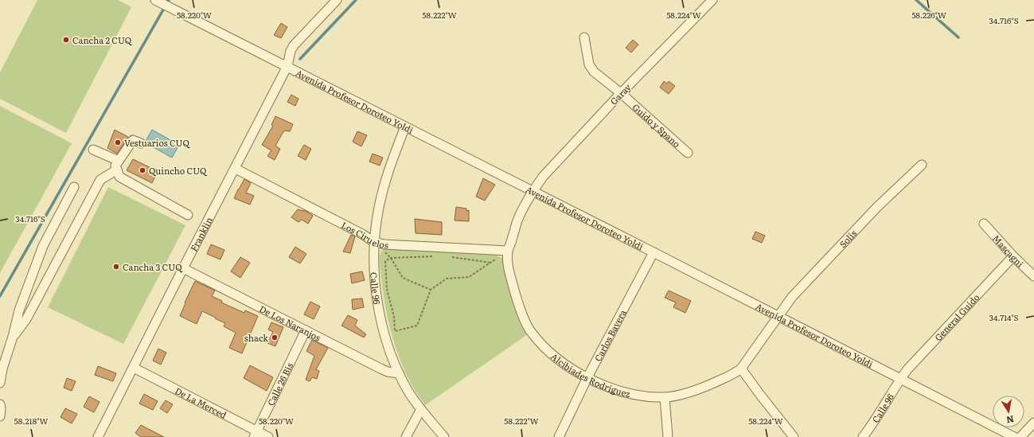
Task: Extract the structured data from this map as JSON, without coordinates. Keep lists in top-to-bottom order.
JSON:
{
  "streets": {
    "street": [
      "Garay",
      "Avenida Profesor Doroteo Yoldi",
      "Guido y Spano",
      "Los Ciruelos",
      "Franklin",
      "Solís",
      "Mascagni",
      "Calle 96",
      "General Guido",
      "De Los Naranjos",
      "Carlos Bavera",
      "Alcibiades Rodríguez",
      "Calle 26 Bis",
      "De La Merced"
    ]
  },
  "crossings": [
    ["Garay", "Avenida Profesor Doroteo Yoldi"],
    ["Garay", "Guido y Spano"],
    ["Garay", "Alcibiades Rodríguez"],
    ["Avenida Profesor Doroteo Yoldi", "Franklin"],
    ["Avenida Profesor Doroteo Yoldi", "Solís"],
    ["Avenida Profesor Doroteo Yoldi", "Calle 96"],
    ["Avenida Profesor Doroteo Yoldi", "General Guido"],
    ["Avenida Profesor Doroteo Yoldi", "Carlos Bavera"],
    ["Avenida Profesor Doroteo Yoldi", "Alcibiades Rodríguez"],
    ["Los Ciruelos", "Franklin"],
    ["Los Ciruelos", "Calle 96"],
    ["Los Ciruelos", "Alcibiades Rodríguez"],
    ["Franklin", "De Los Naranjos"],
    ["Franklin", "De La Merced"],
    ["Solís", "Alcibiades Rodríguez"],
    ["Mascagni", "General Guido"],
    ["Calle 96", "General Guido"],
    ["Calle 96", "De Los Naranjos"],
    ["De Los Naranjos", "Calle 26 Bis"],
    ["Carlos Bavera", "Alcibiades Rodríguez"],
    ["Calle 26 Bis", "De La Merced"]
  ],
  "places": [
    "Cancha 2 CUQ",
    "Vestuarios CUQ",
    "Quincho CUQ",
    "Cancha 3 CUQ",
    "shack"
  ],
  "north": "bottom",
  "coordinates": [
    "58.220°W",
    "58.222°W",
    "58.224°W",
    "58.226°W",
    "34.716°S",
    "34.714°S",
    "58.218°W"
  ]
}
